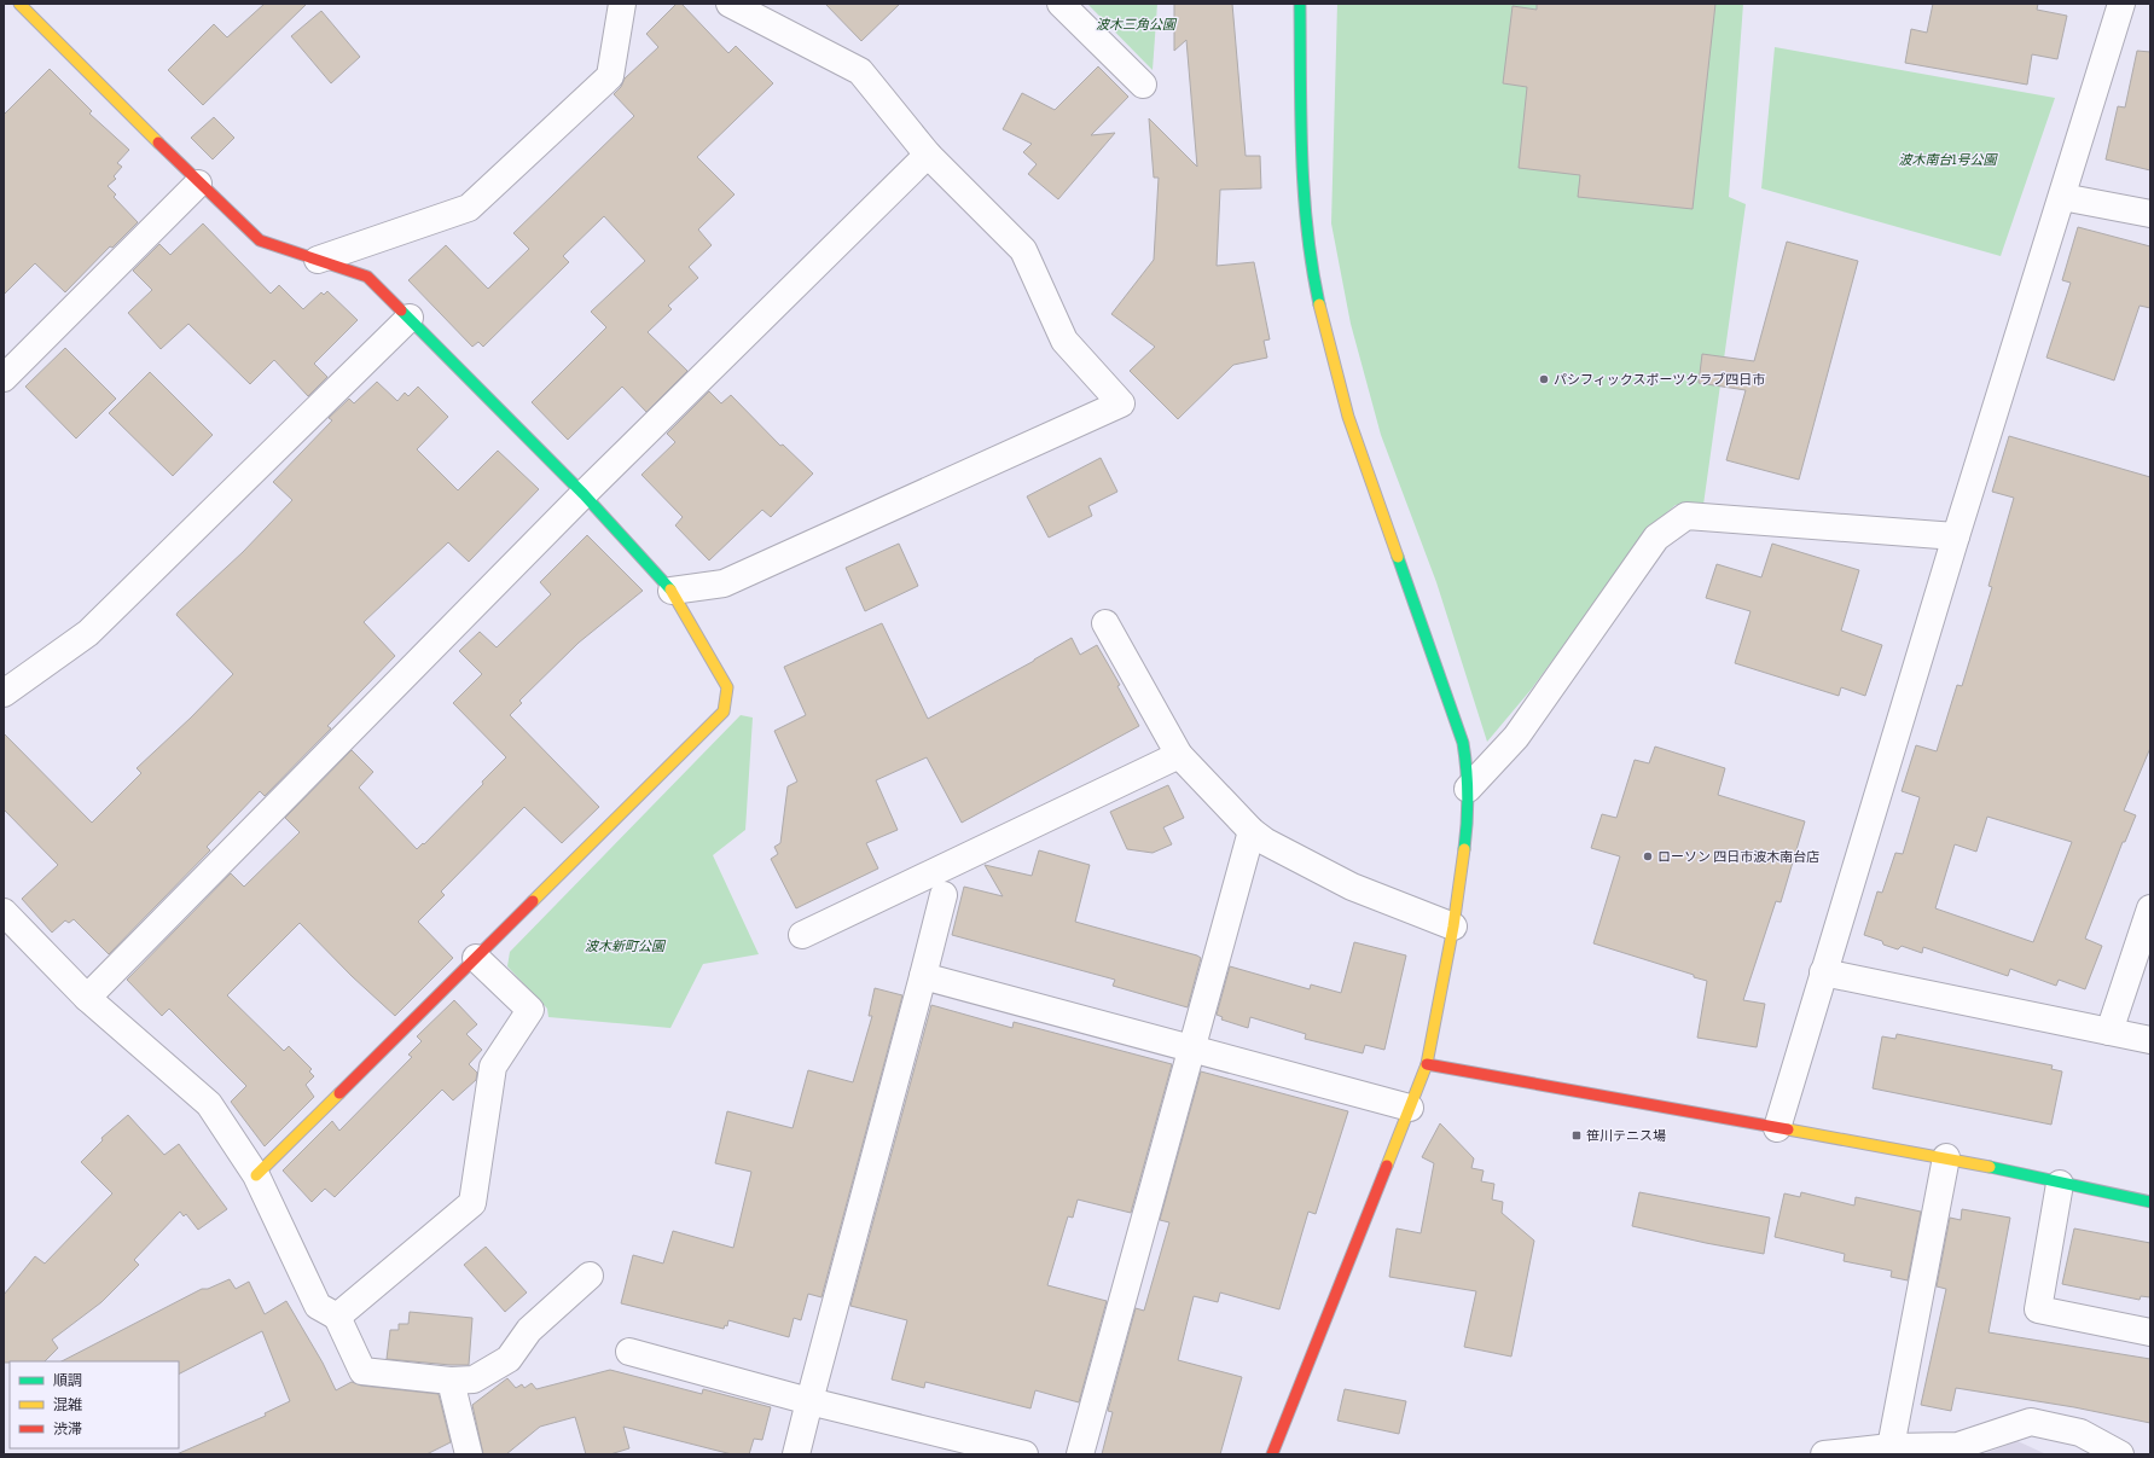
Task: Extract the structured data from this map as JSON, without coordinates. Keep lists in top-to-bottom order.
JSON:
{
  "parks": ["波木三角公園", "波木南台1号公園", "波木新町公園"],
  "places": {
    "other": ["パシフィックスポーツクラブ四日市", "ローソン 四日市波木南台店"],
    "transit": ["笹川テニス場"]
  },
  "legend": ["順調", "混雑", "渋滞"]
}
